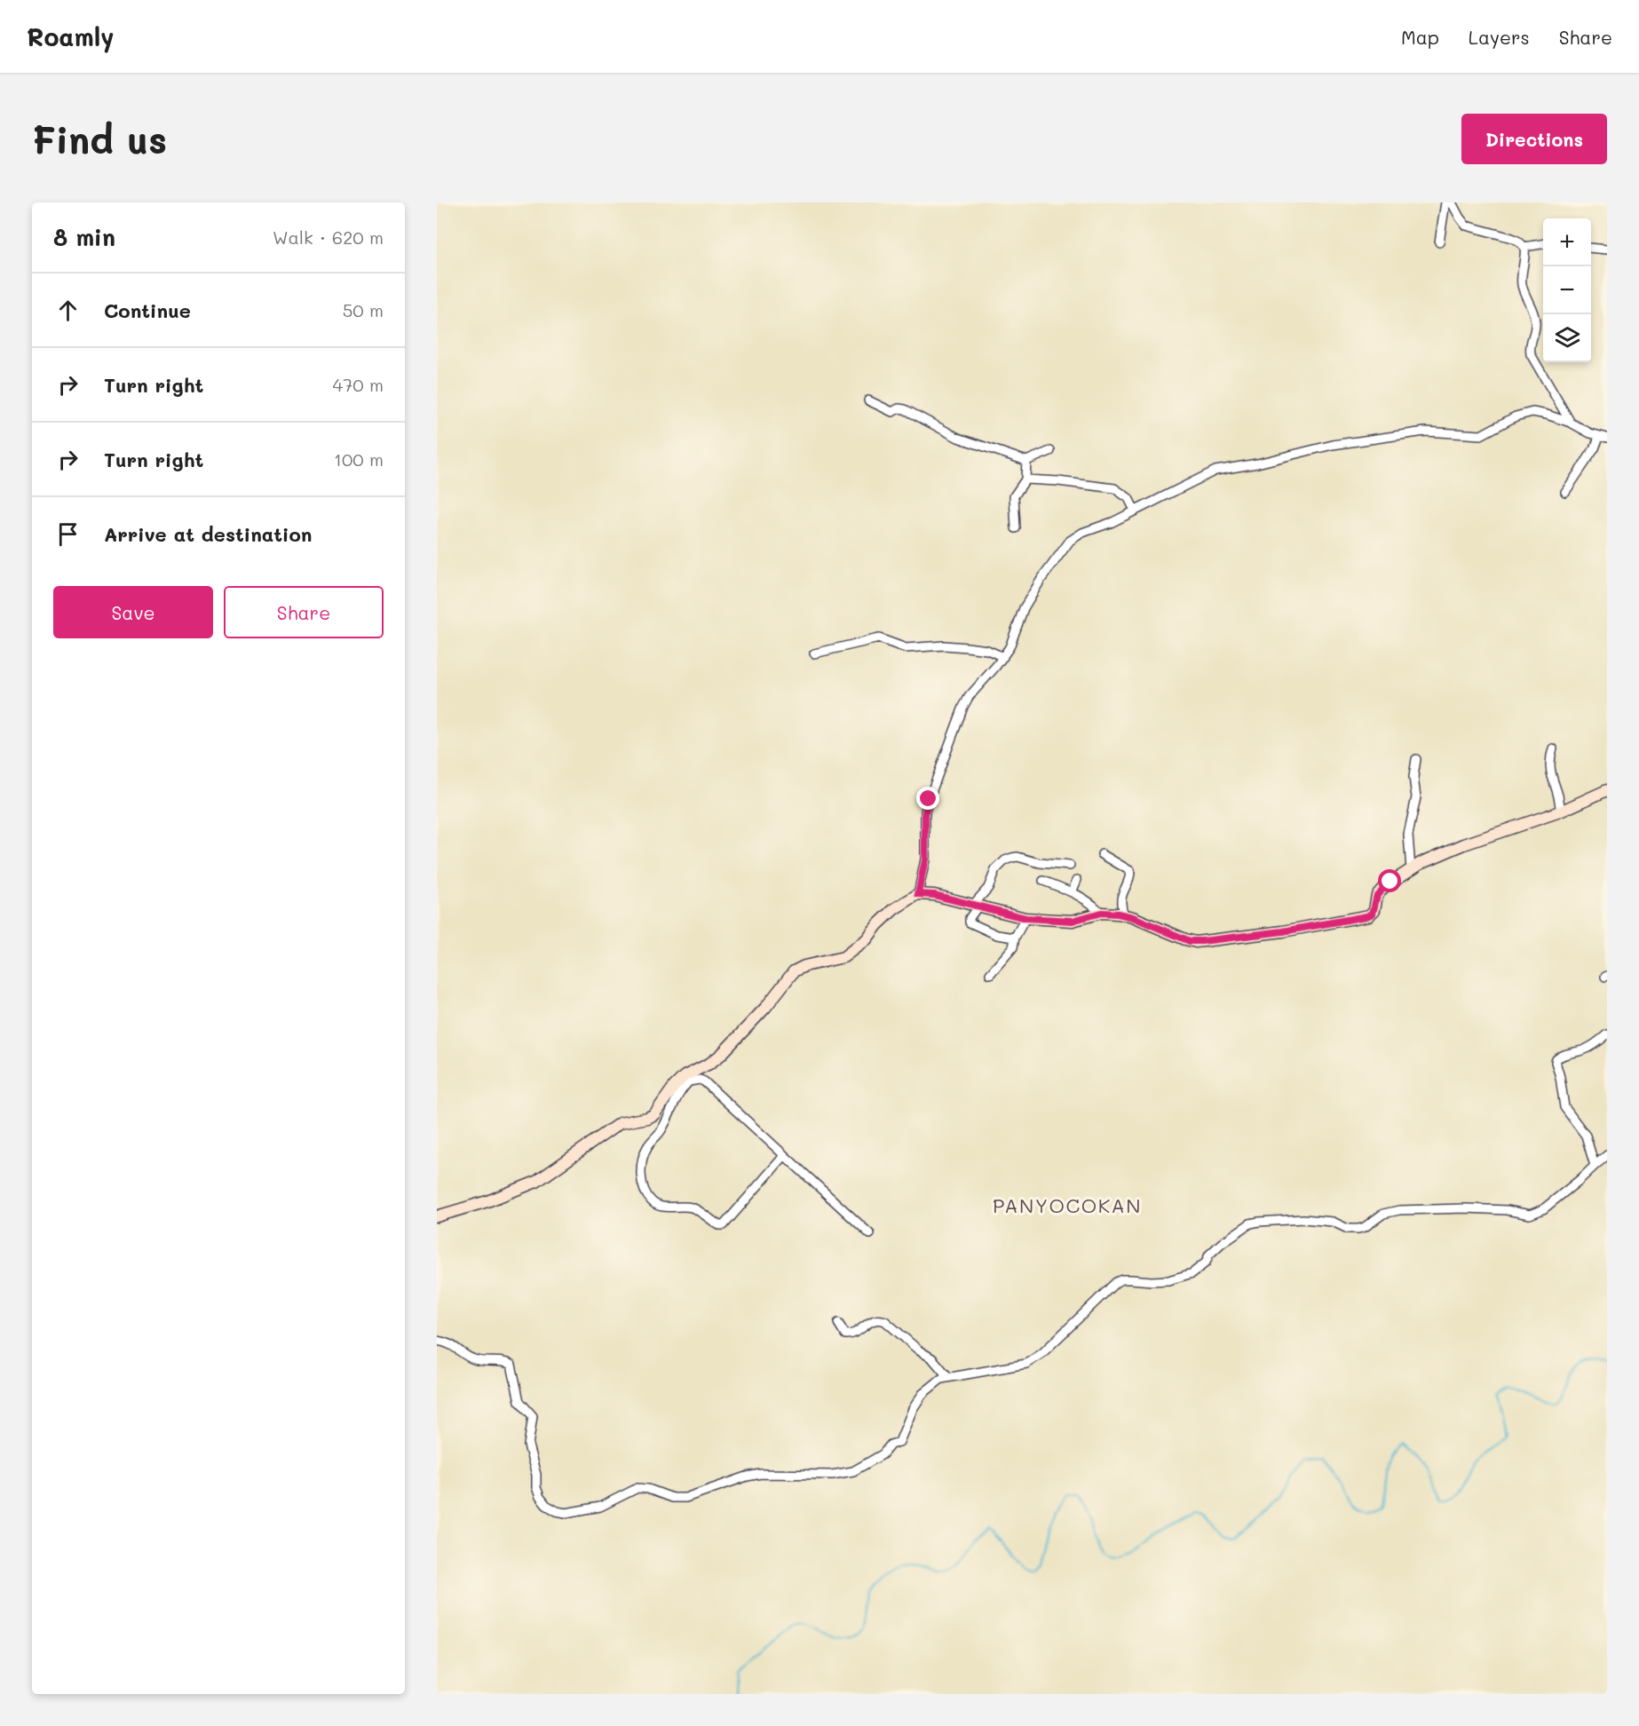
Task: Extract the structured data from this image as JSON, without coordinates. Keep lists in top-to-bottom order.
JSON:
{
  "districts": ["PANYOCOKAN"],
  "page": {
    "header": "Roamly",
    "nav": ["Map", "Layers", "Share"],
    "buttons": [
      "Directions",
      ["Save", "Share"]
    ],
    "title": "Find us",
    "heading": ["8 min", "Walk · 620 m"],
    "map_buttons": ["+", "−"],
    "list": [
      ["Continue", "50 m"],
      ["Turn right", "470 m"],
      ["Turn right", "100 m"],
      "Arrive at destination"
    ]
  }
}
